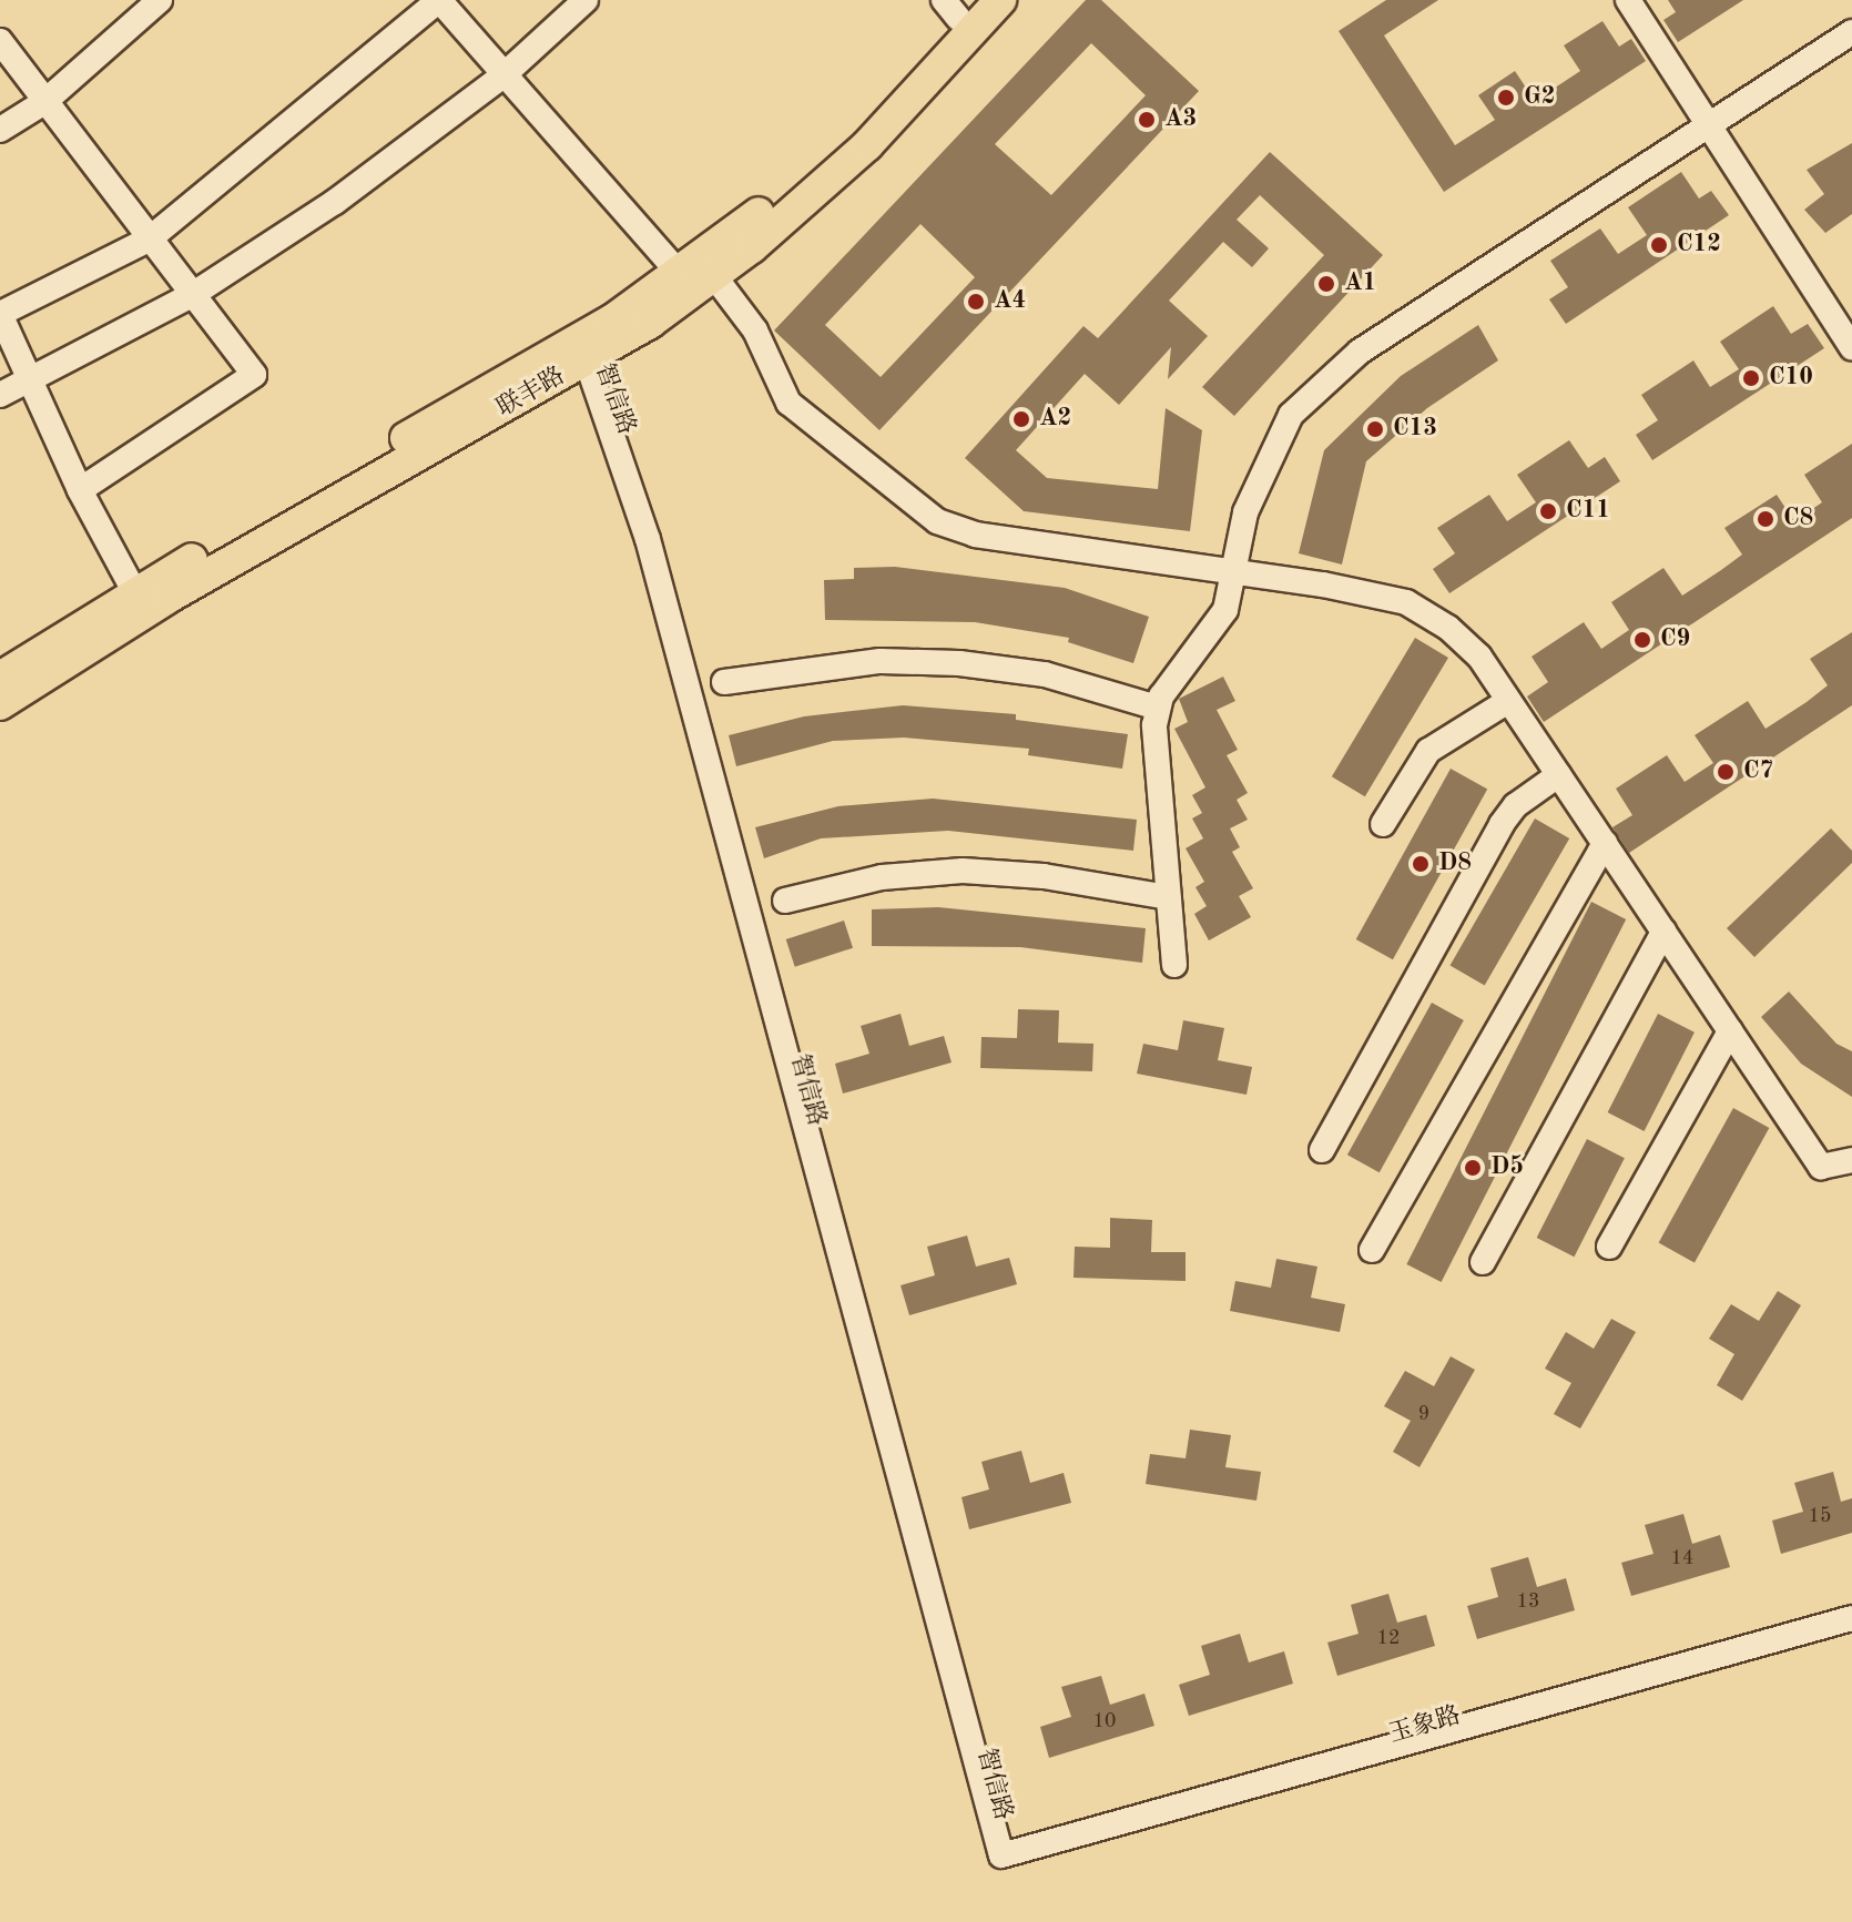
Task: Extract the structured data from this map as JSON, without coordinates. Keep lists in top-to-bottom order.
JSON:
{
  "streets": {
    "main road": ["联丰路"],
    "street": ["智信路", "玉象路"]
  },
  "crossings": [
    ["联丰路", "智信路"],
    ["智信路", "玉象路"]
  ],
  "places": [
    "G2",
    "A3",
    "C12",
    "A1",
    "A4",
    "C10",
    "A2",
    "C13",
    "C11",
    "C8",
    "C9",
    "C7",
    "D8",
    "D5"
  ],
  "house_numbers": [
    "9",
    "15",
    "14",
    "13",
    "12",
    "10"
  ]
}
